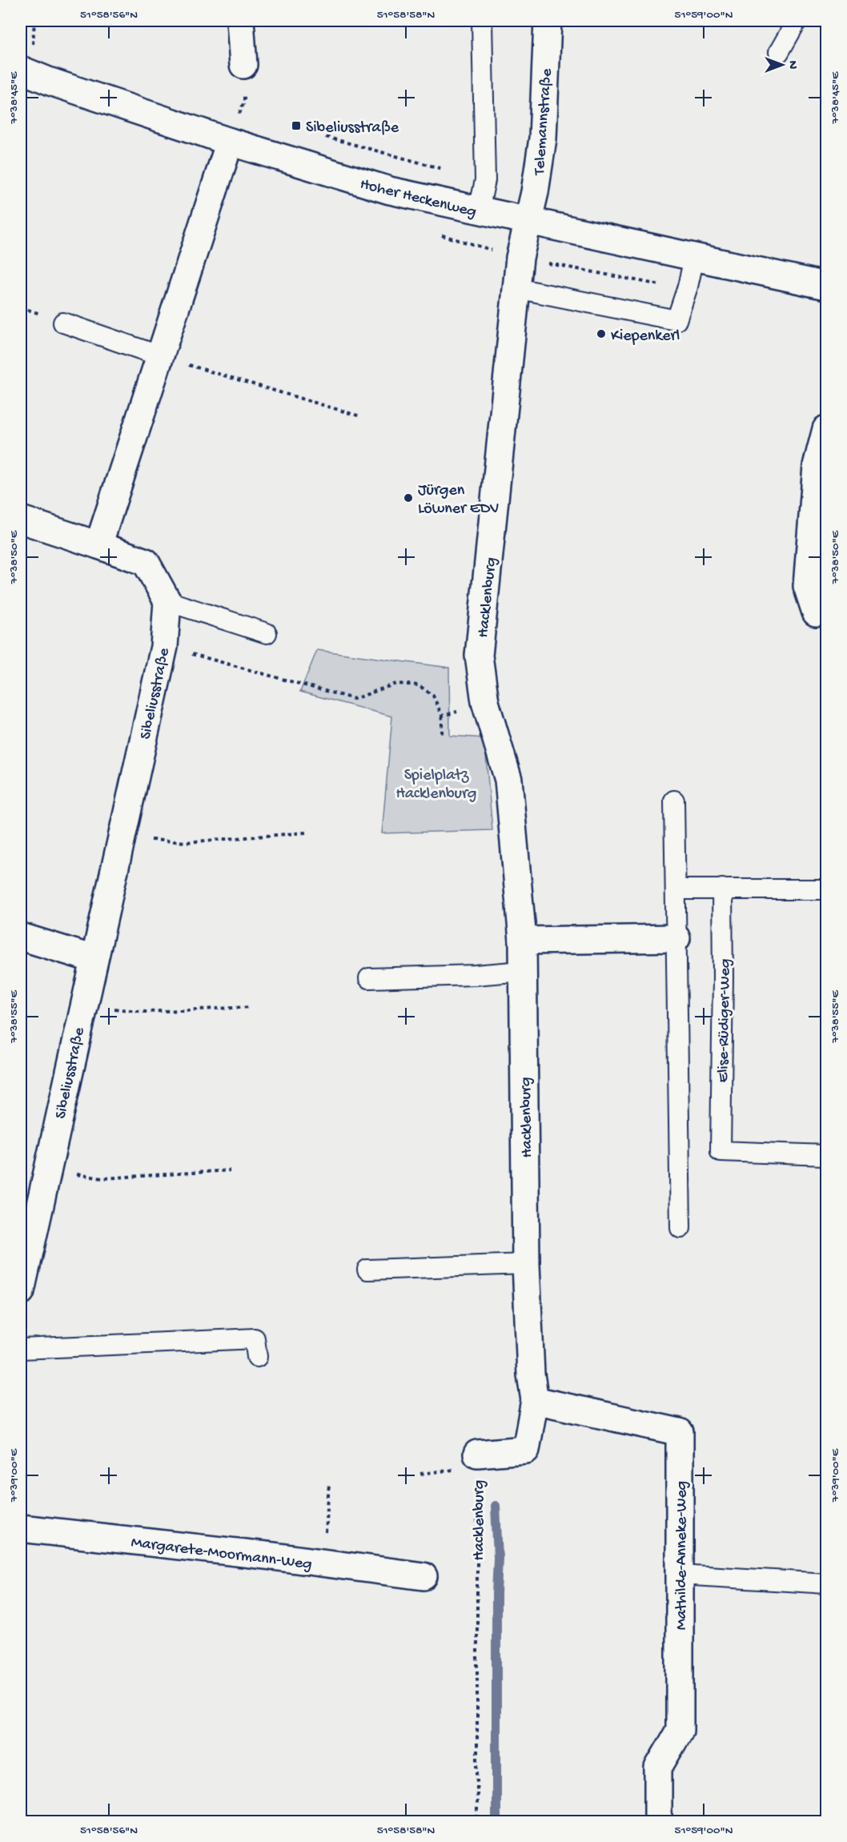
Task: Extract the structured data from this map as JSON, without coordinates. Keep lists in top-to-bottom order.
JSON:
{
  "streets": {
    "street": [
      "Telemannstraße",
      "Hoher Heckenweg",
      "Hacklenburg",
      "Sibeliusstraße",
      "Margarete-Moormann-Weg",
      "Mathilde-Anneke-Weg"
    ],
    "lane": ["Elise-Rüdiger-Weg"]
  },
  "crossings": [
    ["Telemannstraße", "Hoher Heckenweg"],
    ["Telemannstraße", "Hacklenburg"],
    ["Hoher Heckenweg", "Hacklenburg"],
    ["Hacklenburg", "Mathilde-Anneke-Weg"]
  ],
  "parks": ["Spielplatz Hacklenburg"],
  "places": {
    "transit": ["Sibeliusstraße"],
    "other": ["Kiepenkerl", "Jürgen Löwner EDV"]
  },
  "north": "right",
  "coordinates": [
    "51°58'56\"N",
    "51°58'58\"N",
    "51°59'00\"N",
    "7°38'45\"E",
    "7°38'50\"E",
    "7°38'55\"E",
    "7°39'00\"E"
  ]
}
